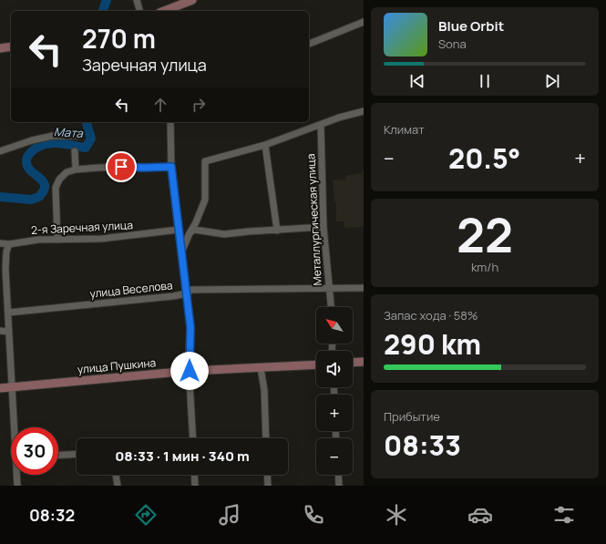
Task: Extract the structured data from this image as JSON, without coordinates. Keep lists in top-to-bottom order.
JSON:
{
  "streets": {
    "street": [
      "Металлургическая улица",
      "2-я Заречная улица",
      "улица Веселова",
      "улица Пушкина"
    ]
  },
  "crossings": [
    ["Металлургическая улица", "улица Веселова"]
  ],
  "water": ["Мата"],
  "north": "top left",
  "page": {
    "turn": ["270 m", "Заречная улица"],
    "song": ["Blue Orbit", "Sona"],
    "tile": [
      "Климат",
      ["22", "km/h"],
      ["Запас хода · 58%", "290 km"],
      ["Прибытие", "08:33"]
    ],
    "heat": ["−", "20.5°", "+"],
    "map_buttons": ["+", "−"],
    "limit": "30",
    "trip": "08:33 · 1 мин · 340 m",
    "tabs": "08:32"
  }
}
